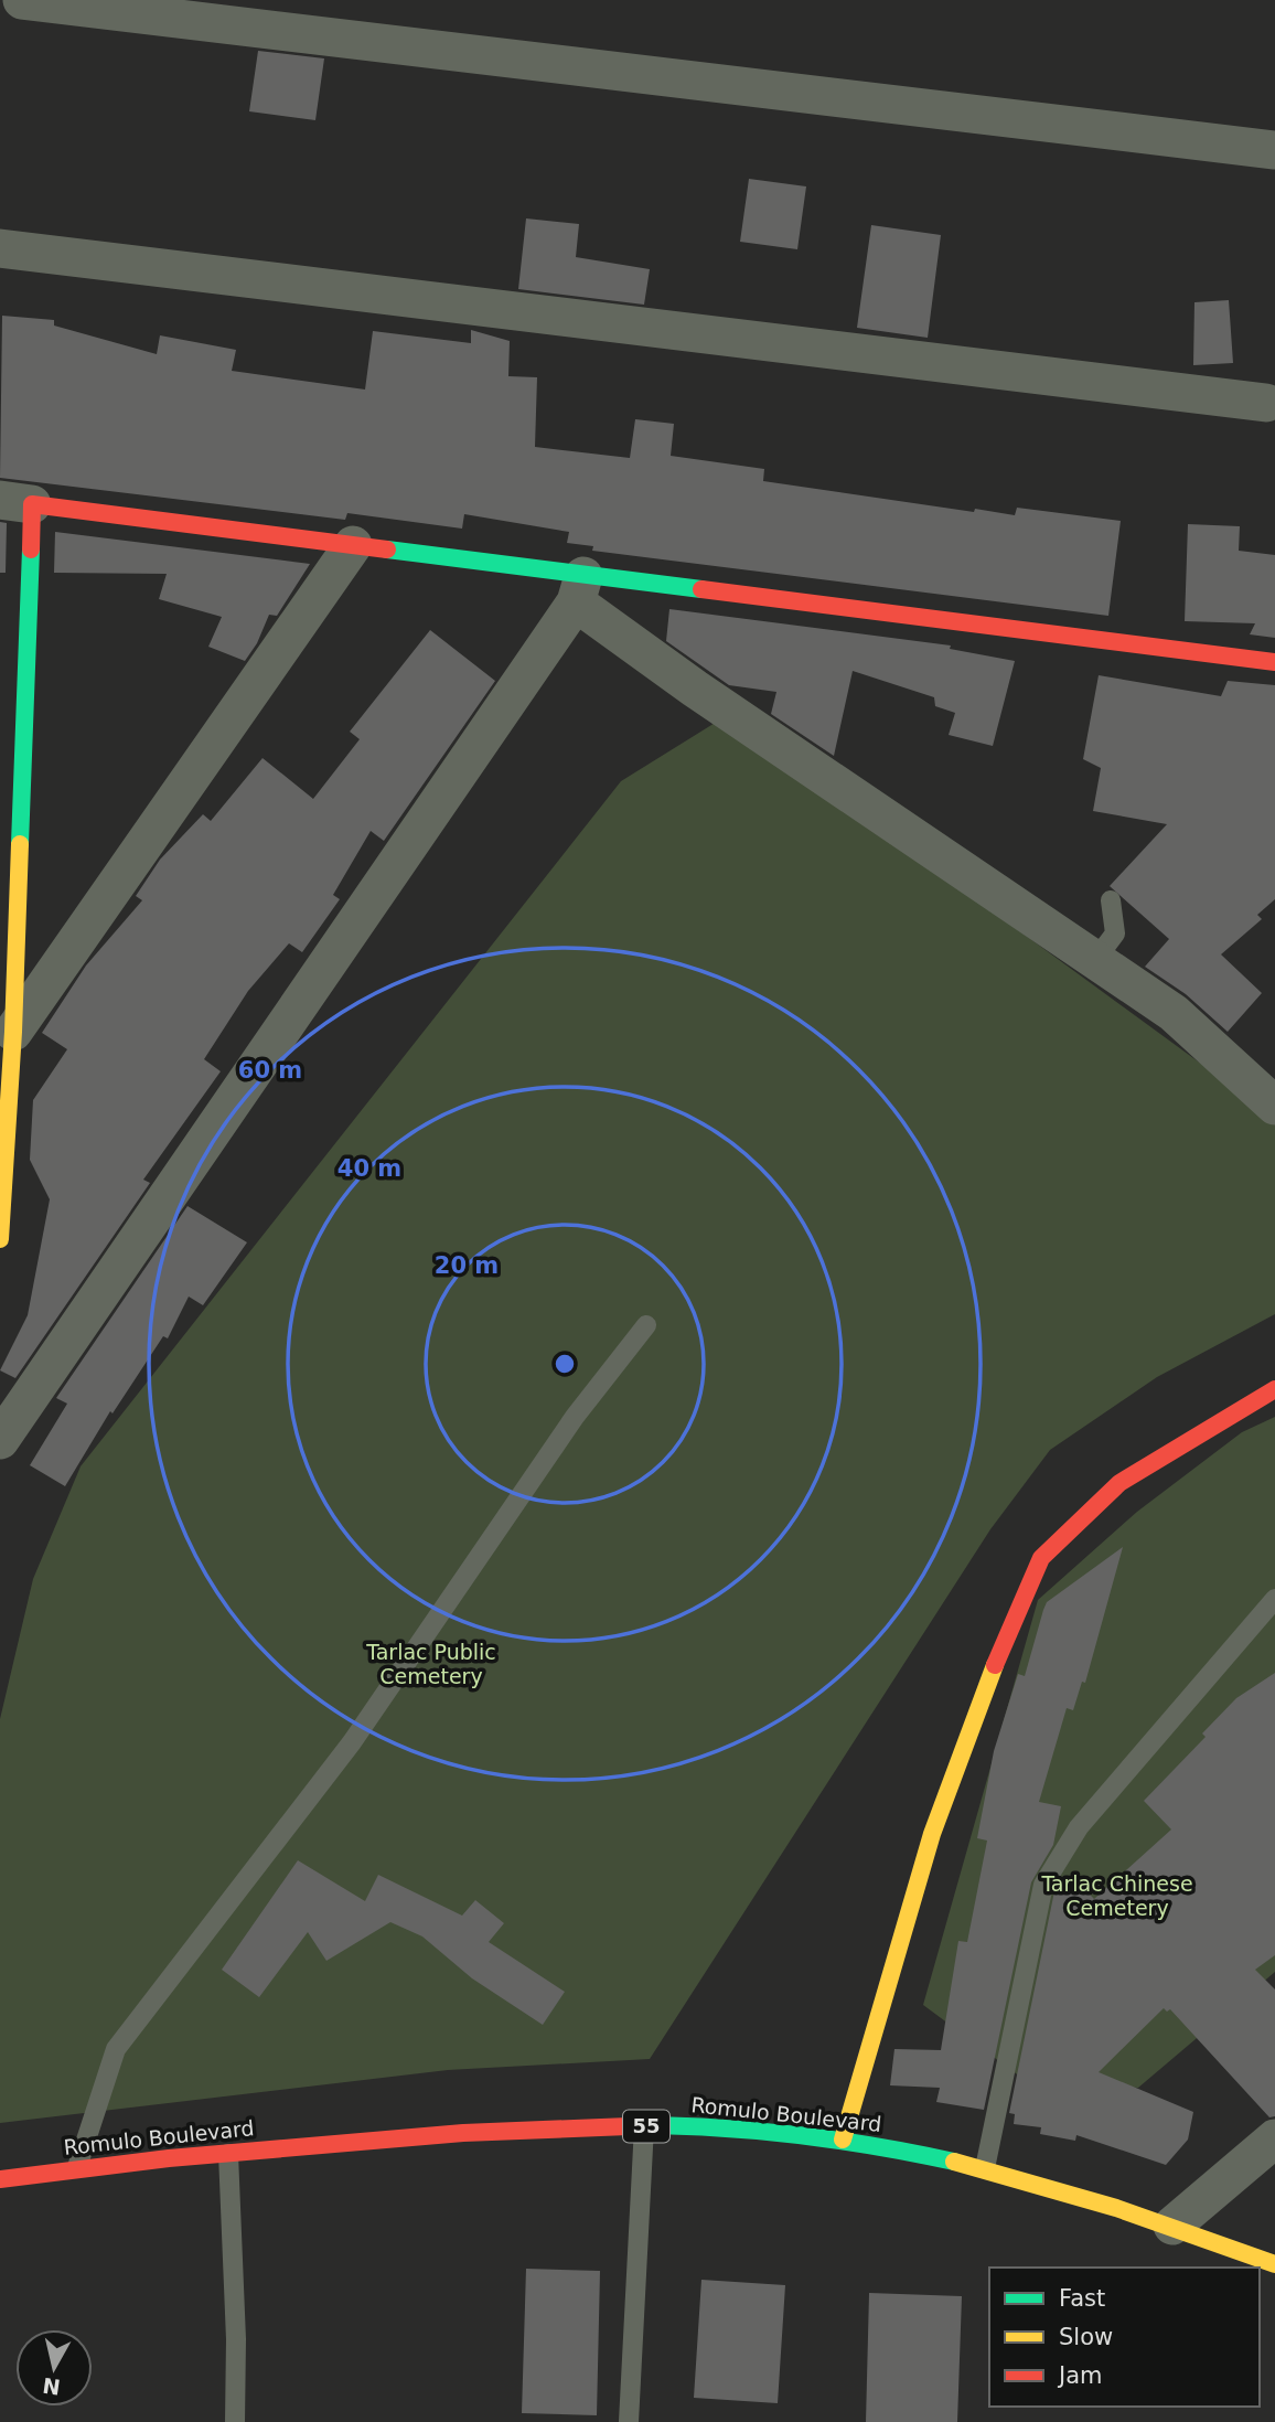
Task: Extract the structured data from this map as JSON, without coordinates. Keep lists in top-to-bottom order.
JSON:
{
  "streets": {
    "main road": ["Romulo Boulevard", "55"]
  },
  "parks": ["Tarlac Public Cemetery", "Tarlac Chinese Cemetery"],
  "legend": ["Fast", "Slow", "Jam"],
  "north": "bottom",
  "rings": ["60 m", "40 m", "20 m"]
}
